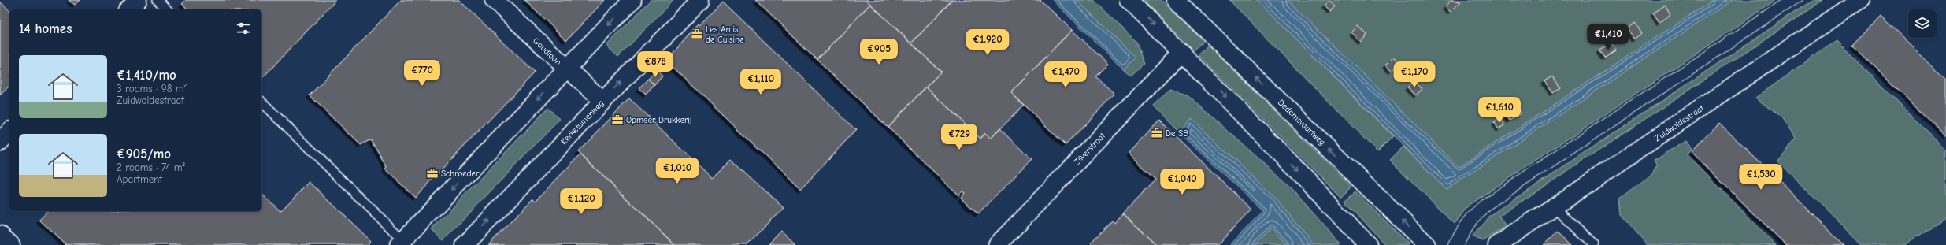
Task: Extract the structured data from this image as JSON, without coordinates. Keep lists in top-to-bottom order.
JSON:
{
  "streets": {
    "street": [
      "Goudlaan",
      "Kerketuinenweg",
      "Dedemsvaartweg",
      "Zuidwoldestraat",
      "Zilverstraat"
    ]
  },
  "crossings": [
    ["Goudlaan", "Kerketuinenweg"]
  ],
  "places": {
    "office": [
      "Les Amis de Cuisine",
      "Opmeer Drukkerij",
      "De SB",
      "Schroeder"
    ]
  },
  "page": {
    "heading": "14 homes",
    "price": [
      "€1,410",
      "€1,920",
      "€905",
      "€878",
      "€770",
      "€1,470",
      "€1,170",
      "€1,110",
      "€1,610",
      "€729",
      "€1,010",
      "€1,530",
      "€1,040",
      "€1,120"
    ],
    "list": [
      {
        "name": "€1,410/mo",
        "note": "3 rooms · 98 m² · Zuidwoldestraat"
      },
      {
        "name": "€905/mo",
        "note": "2 rooms · 74 m² · Apartment"
      }
    ]
  }
}
